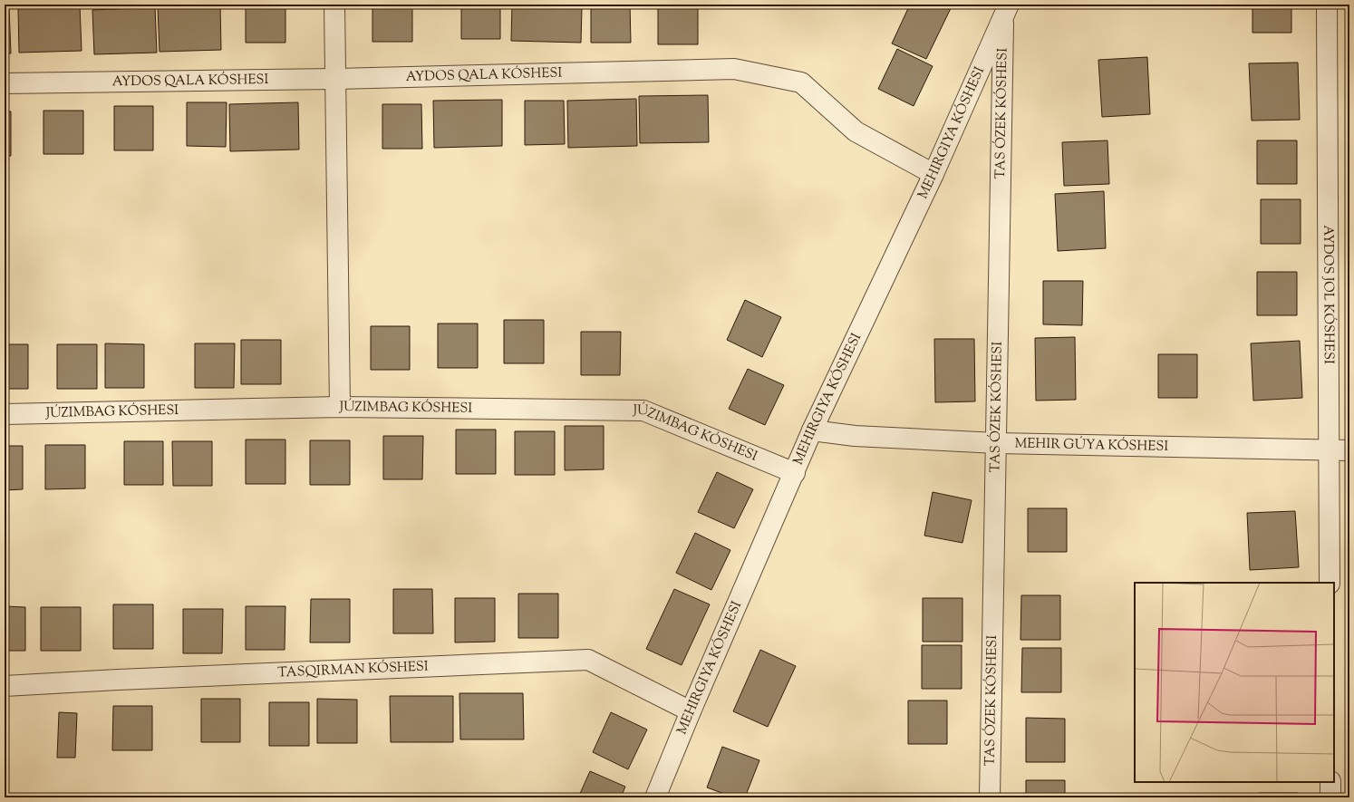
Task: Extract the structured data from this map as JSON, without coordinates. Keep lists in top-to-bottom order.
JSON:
{
  "streets": {
    "street": [
      "AYDOS QALA KÓSHESI",
      "TAS ÓZEK KÓSHESI",
      "MEHIRGIYA KÓSHESI",
      "AYDOS JOL KÓSHESI",
      "JÚZIMBAǴ KÓSHESI",
      "MEHIR GÚYА KÓSHESI"
    ]
  },
  "crossings": [
    ["AYDOS QALA KÓSHESI", "MEHIRGIYA KÓSHESI"],
    ["TAS ÓZEK KÓSHESI", "MEHIRGIYA KÓSHESI"],
    ["TAS ÓZEK KÓSHESI", "MEHIR GÚYА KÓSHESI"],
    ["MEHIRGIYA KÓSHESI", "JÚZIMBAǴ KÓSHESI"],
    ["MEHIRGIYA KÓSHESI", "MEHIR GÚYА KÓSHESI"],
    ["AYDOS JOL KÓSHESI", "MEHIR GÚYА KÓSHESI"]
  ]
}
